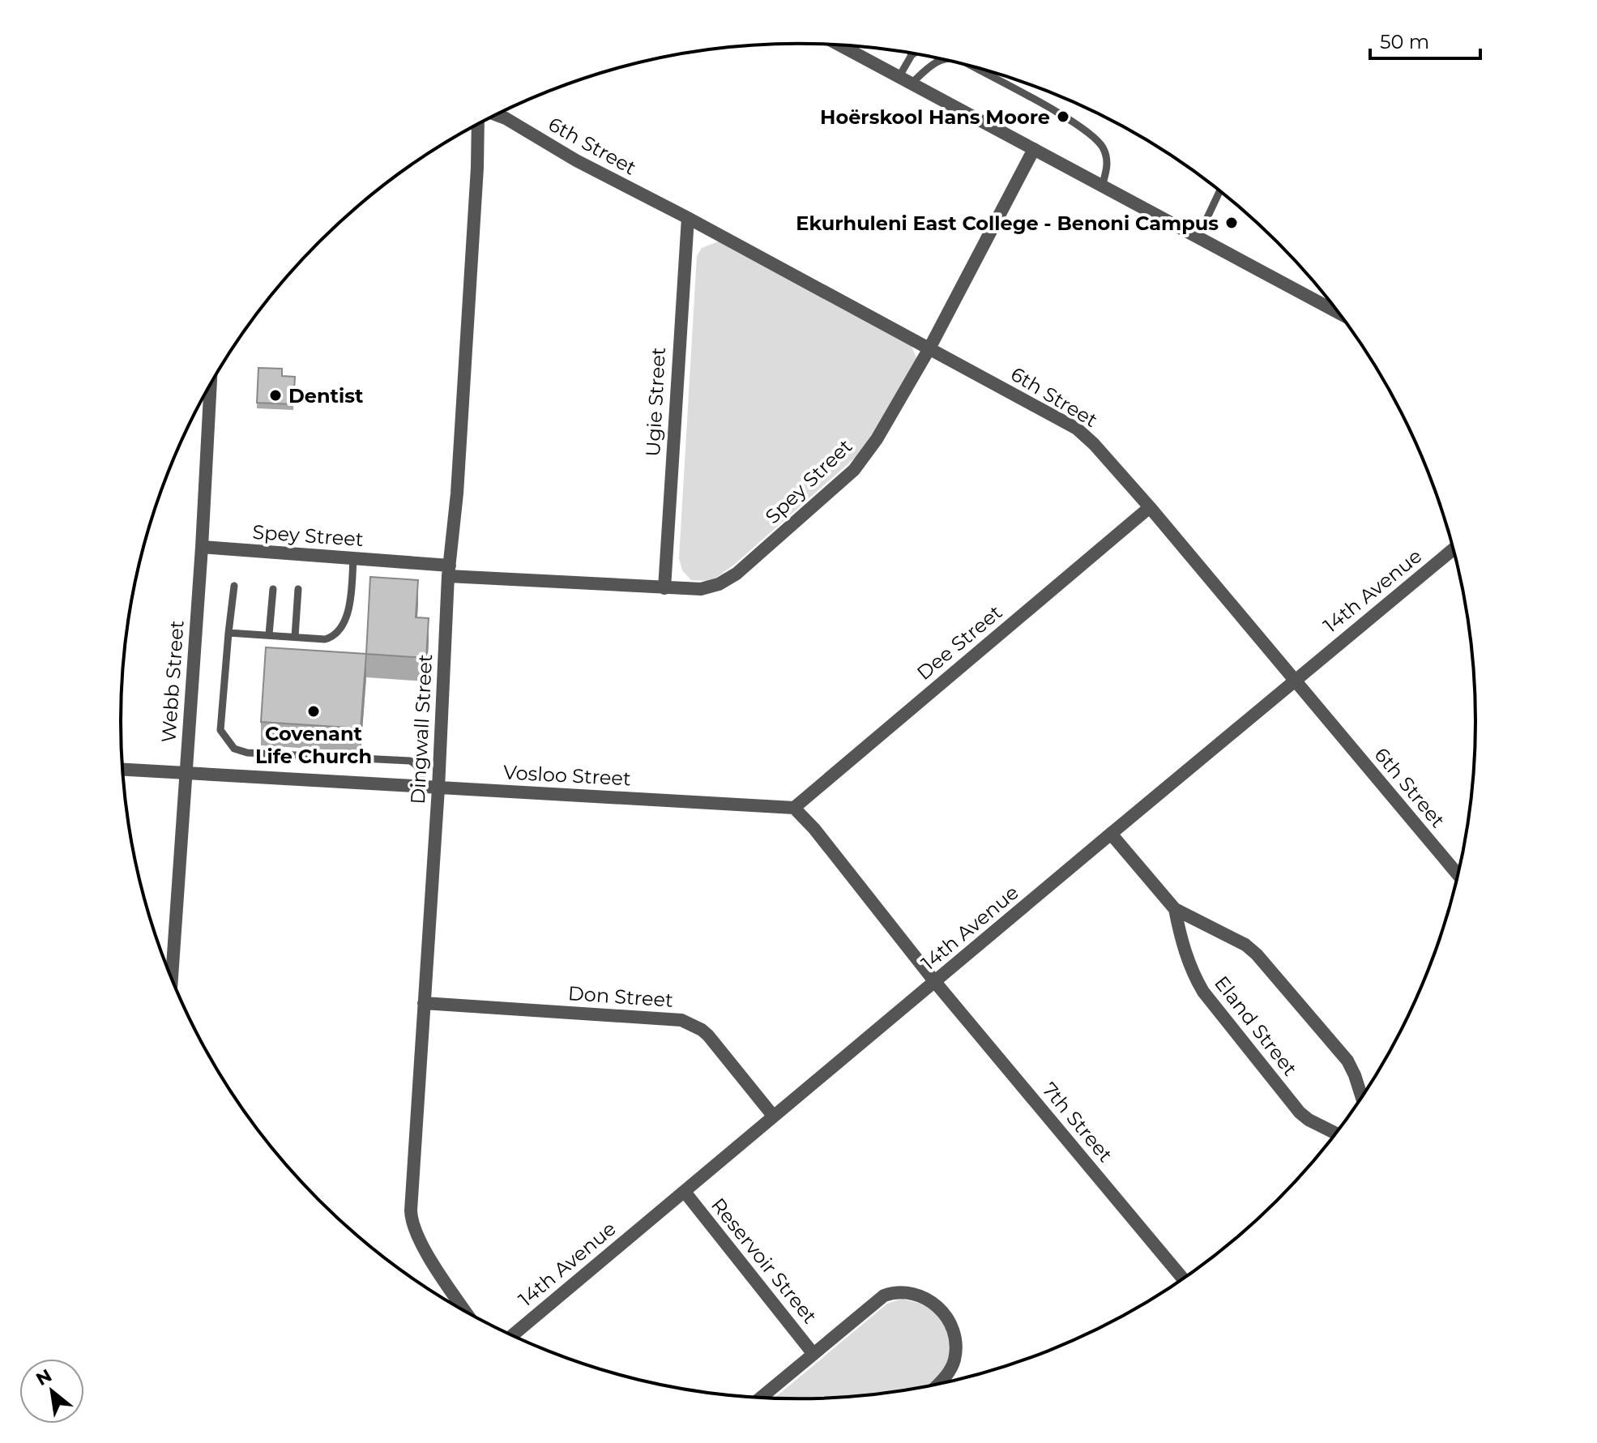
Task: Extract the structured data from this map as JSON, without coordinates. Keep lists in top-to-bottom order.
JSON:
{
  "streets": {
    "street": [
      "6th Street",
      "Ugie Street",
      "Spey Street",
      "14th Avenue",
      "Dee Street",
      "Webb Street",
      "Dingwall Street",
      "Vosloo Street",
      "Don Street",
      "Eland Street",
      "7th Street",
      "Reservoir Street"
    ]
  },
  "crossings": [
    ["6th Street", "Ugie Street"],
    ["6th Street", "Spey Street"],
    ["6th Street", "14th Avenue"],
    ["6th Street", "Dee Street"],
    ["Ugie Street", "Spey Street"],
    ["Spey Street", "Webb Street"],
    ["Spey Street", "Dingwall Street"],
    ["14th Avenue", "Don Street"],
    ["14th Avenue", "Eland Street"],
    ["14th Avenue", "7th Street"],
    ["14th Avenue", "Reservoir Street"],
    ["Dee Street", "Vosloo Street"],
    ["Webb Street", "Vosloo Street"],
    ["Dingwall Street", "Vosloo Street"],
    ["Dingwall Street", "Don Street"]
  ],
  "places": [
    "Hoërskool Hans Moore",
    "Ekurhuleni East College - Benoni Campus",
    "Dentist",
    "Covenant Life Church"
  ],
  "scale_bar": "50 m",
  "north": "top left"
}
